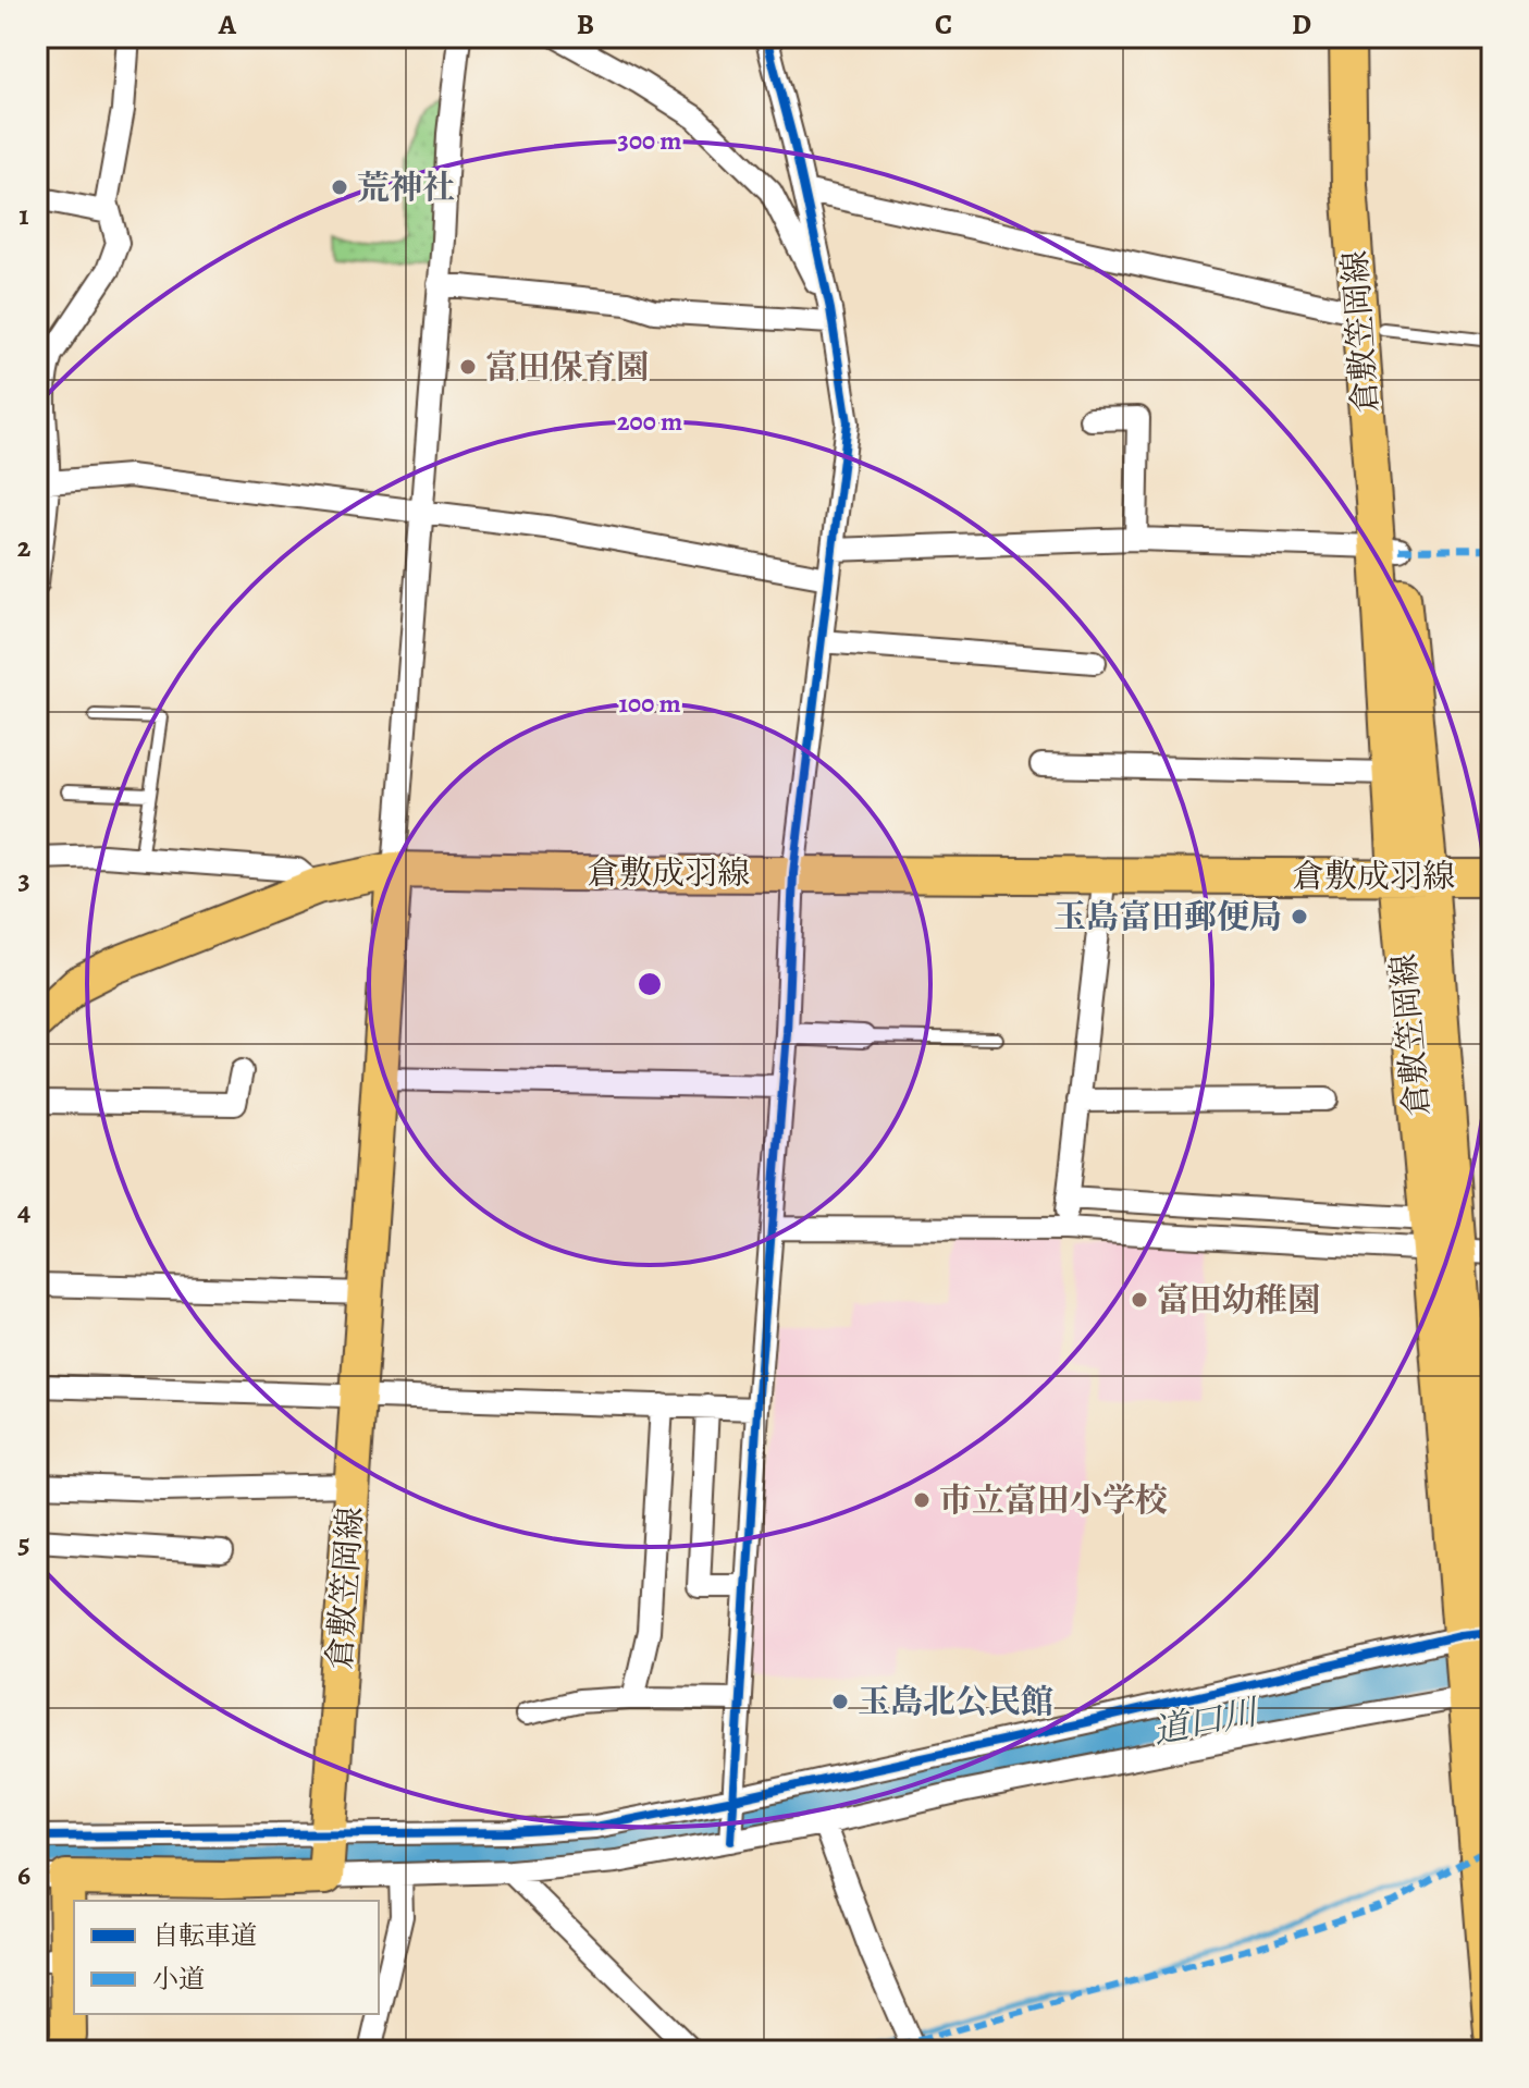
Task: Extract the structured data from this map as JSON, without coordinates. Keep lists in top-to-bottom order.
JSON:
{
  "streets": {
    "main road": ["倉敷笠岡線", "倉敷成羽線"]
  },
  "crossings": [
    ["倉敷笠岡線", "倉敷成羽線"]
  ],
  "water": ["道口川"],
  "places": [
    "荒神社",
    "富田保育園",
    "玉島富田郵便局",
    "富田幼稚園",
    "市立富田小学校",
    "玉島北公民館"
  ],
  "legend": ["自転車道", "小道"],
  "grid": {
    "columns": [
      "A",
      "B",
      "C",
      "D"
    ],
    "rows": [
      "1",
      "2",
      "3",
      "4",
      "5",
      "6"
    ]
  },
  "rings": ["300 m", "200 m", "100 m"]
}
